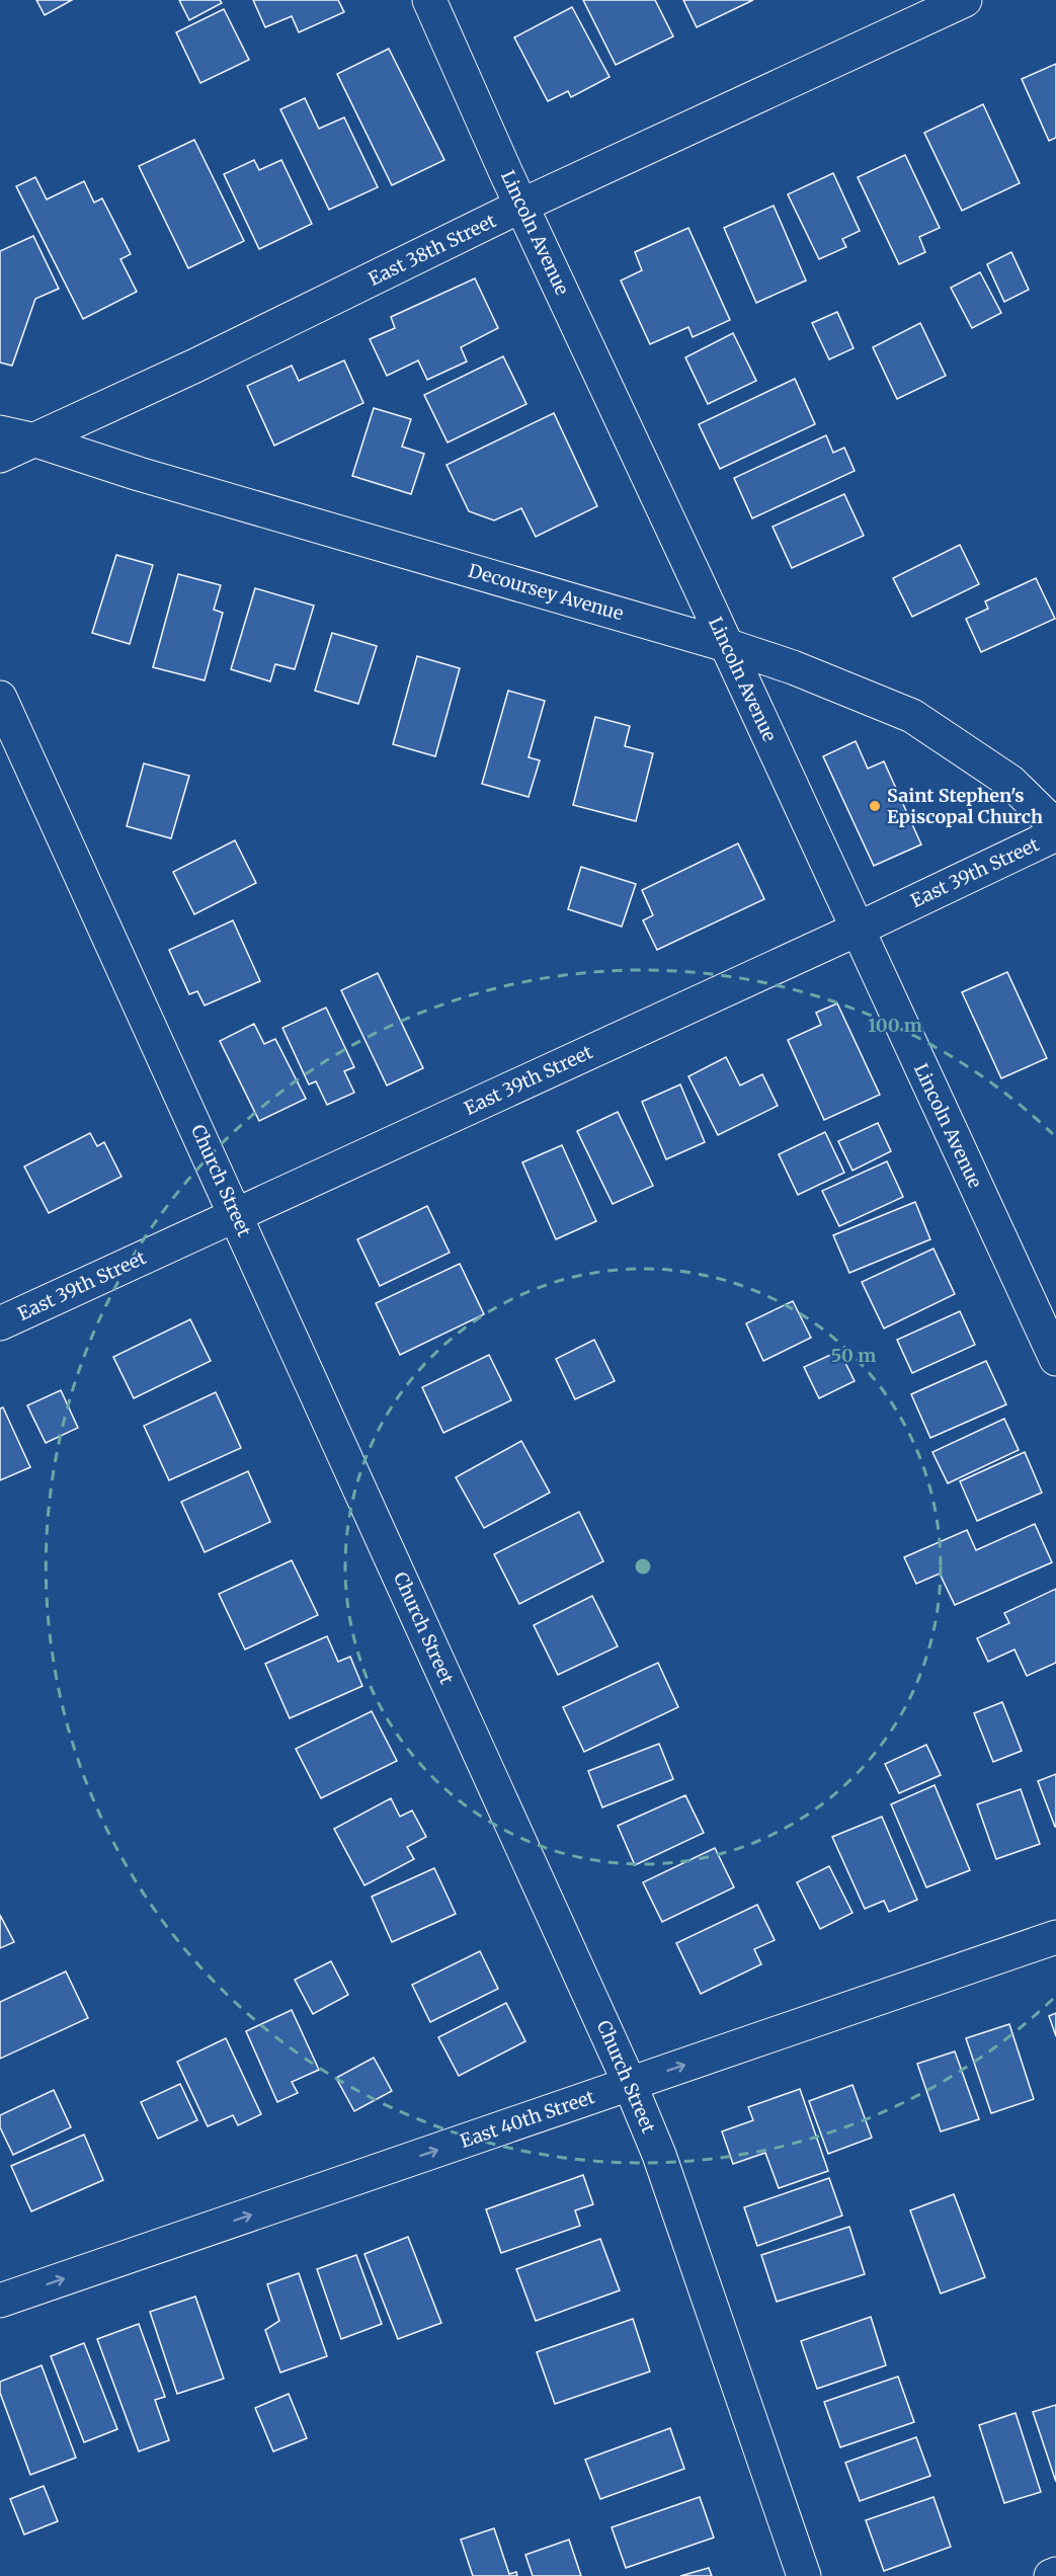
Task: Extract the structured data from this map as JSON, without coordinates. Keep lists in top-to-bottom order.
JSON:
{
  "streets": {
    "street": [
      "Lincoln Avenue",
      "East 38th Street",
      "Decoursey Avenue",
      "East 39th Street",
      "Church Street",
      "East 40th Street"
    ]
  },
  "crossings": [
    ["Lincoln Avenue", "East 38th Street"],
    ["Lincoln Avenue", "Decoursey Avenue"],
    ["Lincoln Avenue", "East 39th Street"],
    ["East 38th Street", "Decoursey Avenue"],
    ["East 39th Street", "Church Street"],
    ["Church Street", "East 40th Street"]
  ],
  "one_way": ["East 40th Street"],
  "places": ["Saint Stephen's Episcopal Church"],
  "rings": ["100 m", "50 m"]
}
